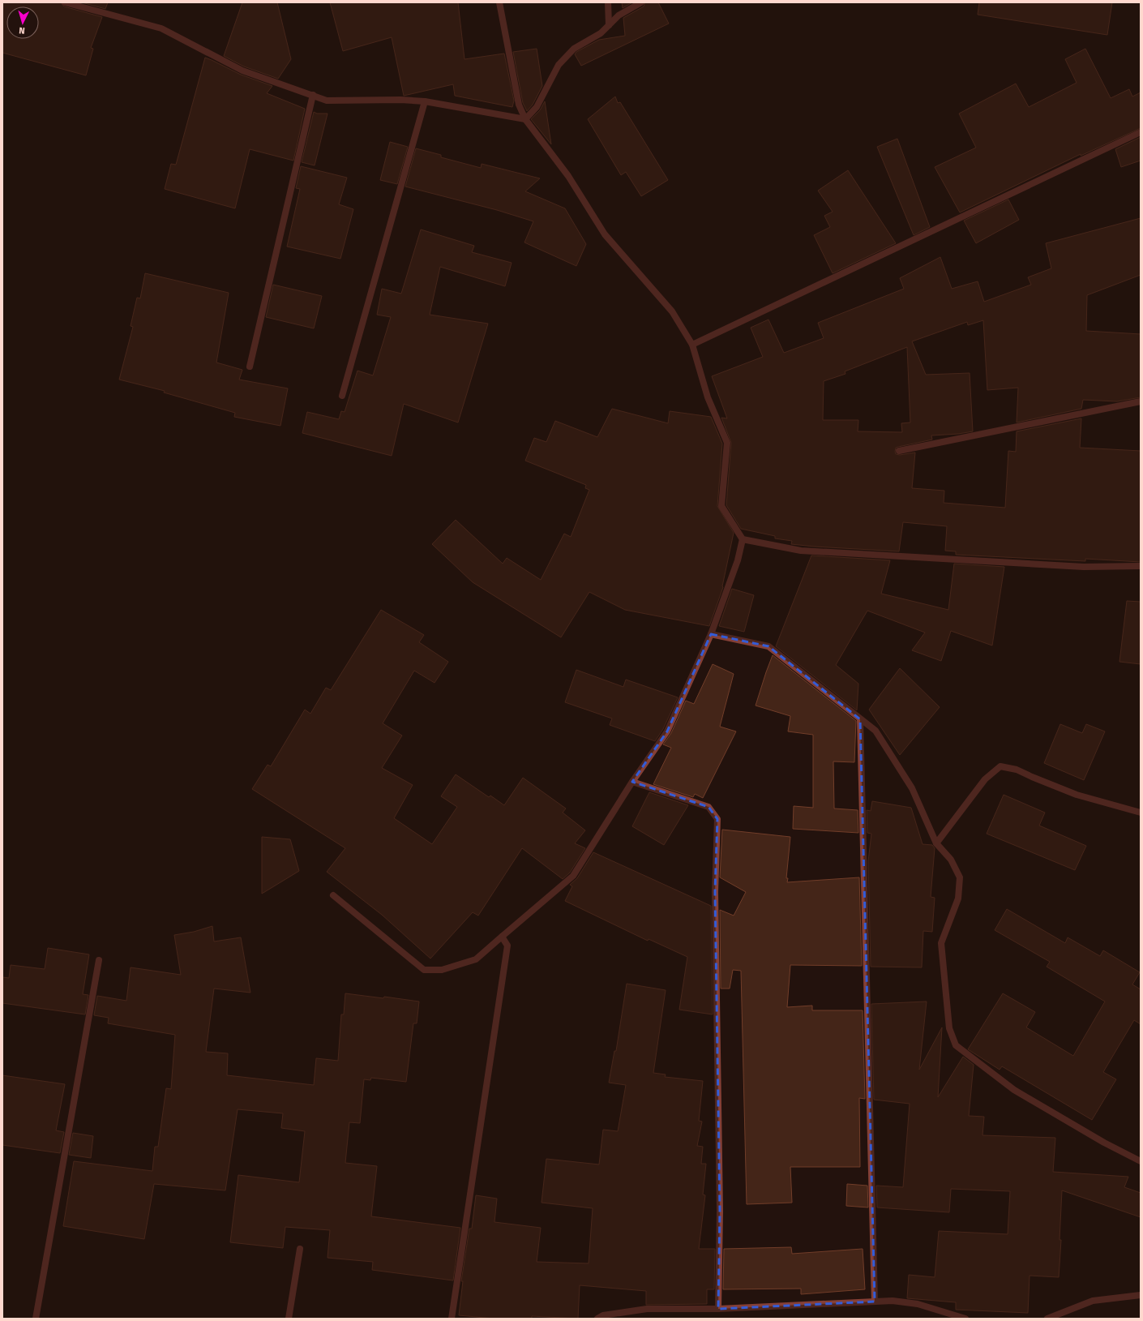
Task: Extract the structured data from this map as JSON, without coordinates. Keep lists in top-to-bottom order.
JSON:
{
  "north": "bottom"
}
